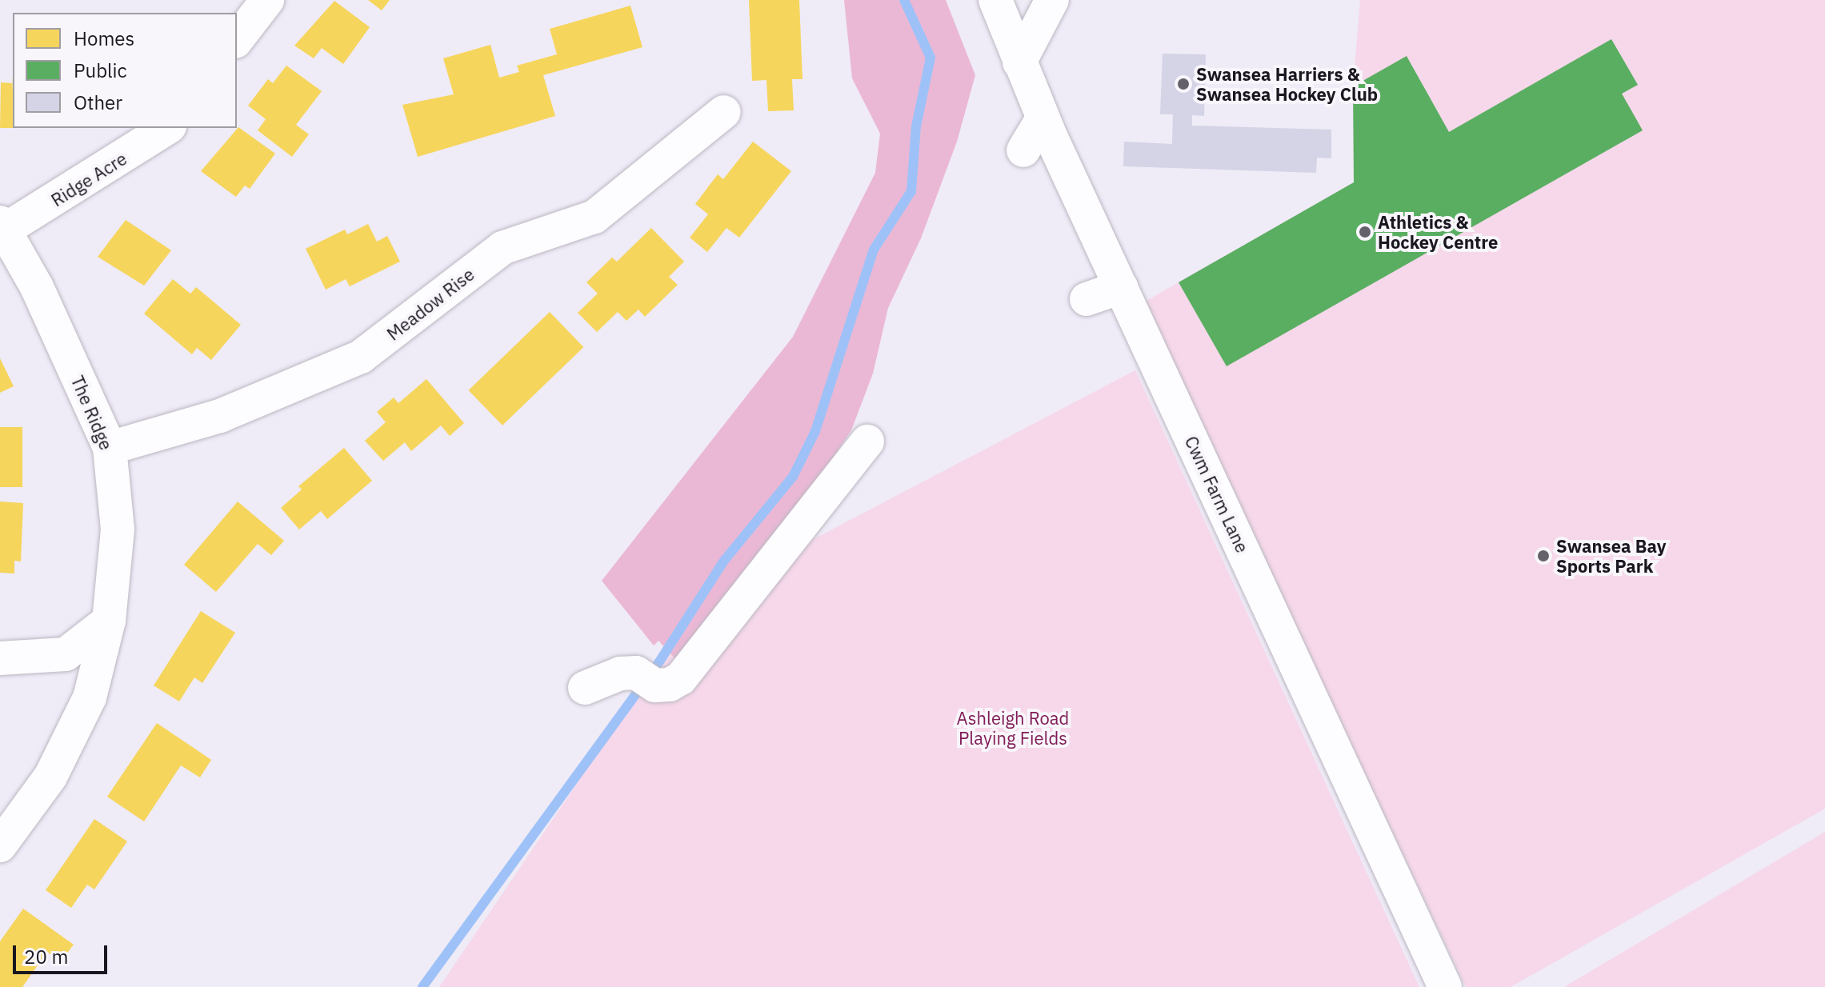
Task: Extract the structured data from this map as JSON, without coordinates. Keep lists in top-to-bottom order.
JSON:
{
  "streets": {
    "street": [
      "Ridge Acre",
      "Meadow Rise",
      "The Ridge",
      "Cwm Farm Lane"
    ]
  },
  "crossings": [
    ["Ridge Acre", "The Ridge"],
    ["Meadow Rise", "The Ridge"]
  ],
  "parks": ["Ashleigh Road Playing Fields"],
  "places": ["Swansea Harriers & Swansea Hockey Club", "Athletics & Hockey Centre", "Swansea Bay Sports Park"],
  "legend": ["Homes", "Public", "Other"],
  "scale_bar": "20 m"
}
